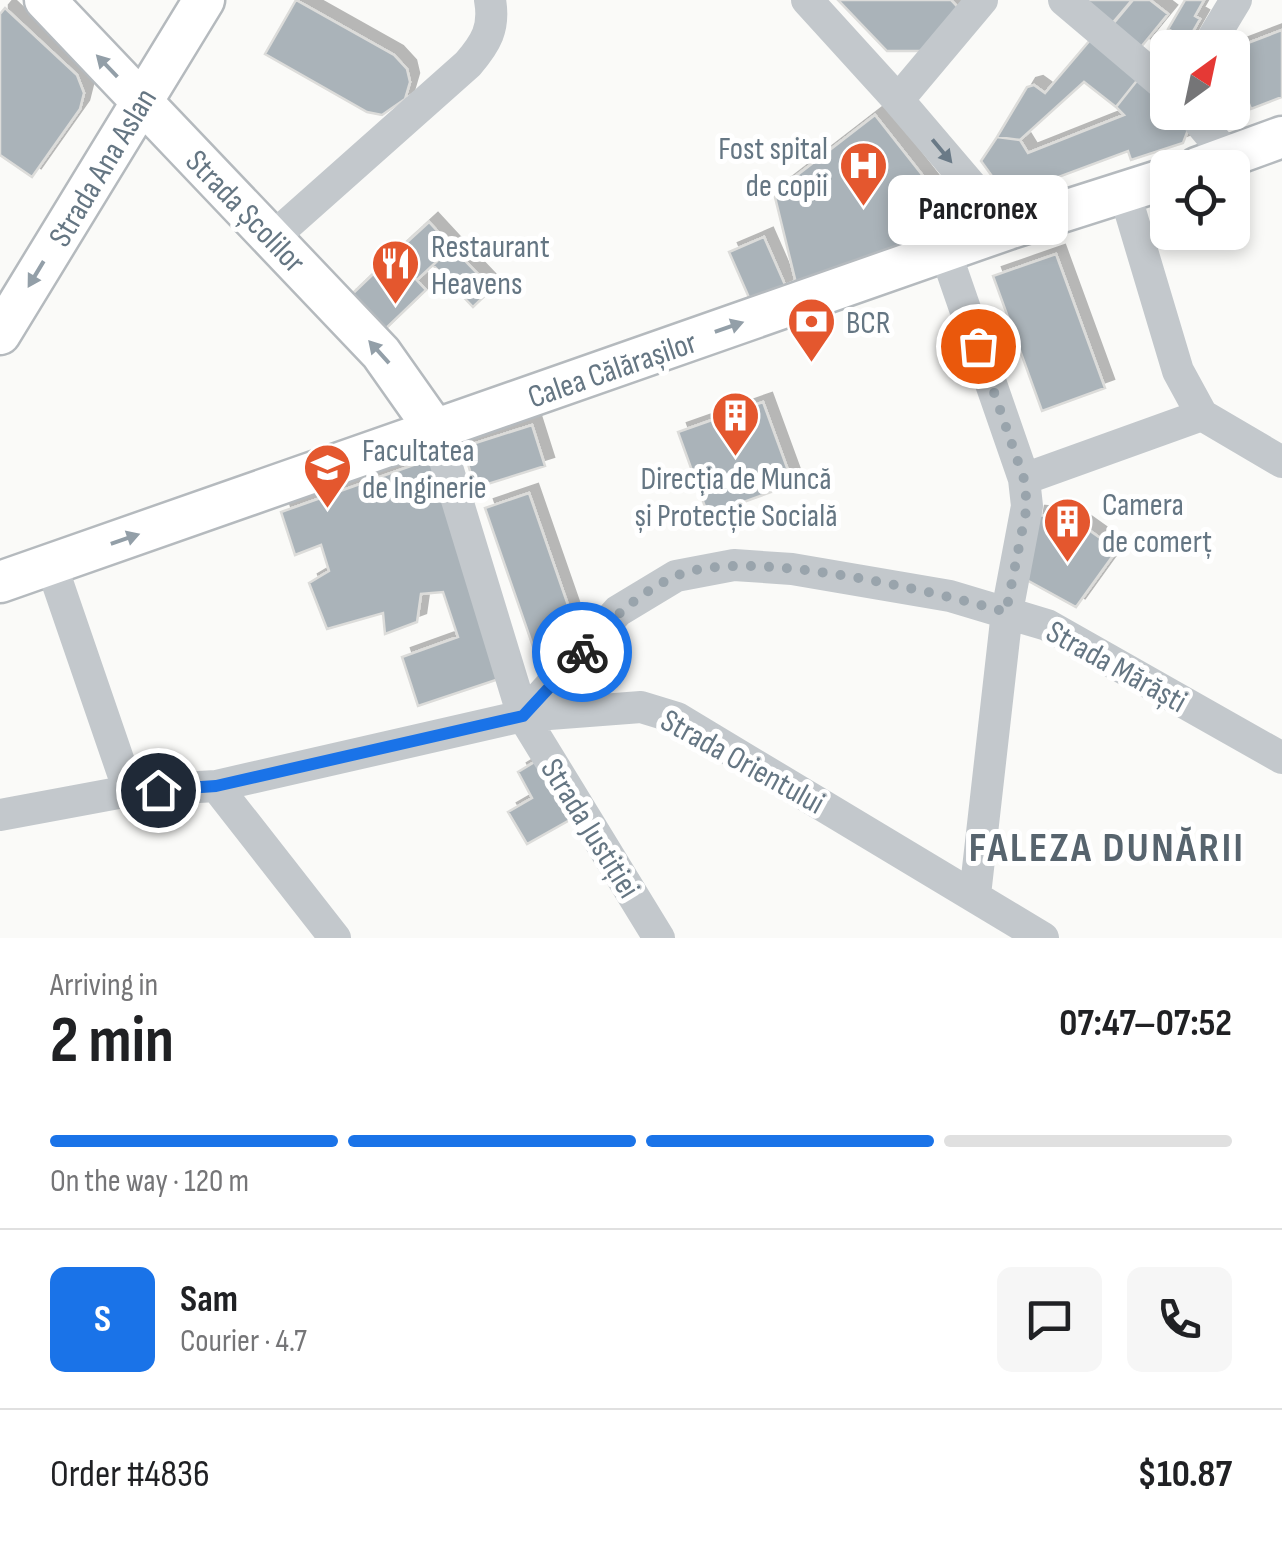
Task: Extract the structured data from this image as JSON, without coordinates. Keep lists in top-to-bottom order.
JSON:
{
  "streets": {
    "main road": ["Strada Ana Aslan", "Strada Școlilor", "Calea Călărașilor"],
    "street": ["Strada Mărăști", "Strada Orientului", "Strada Justiției"]
  },
  "crossings": [
    ["Strada Ana Aslan", "Strada Școlilor"],
    ["Strada Școlilor", "Calea Călărașilor"],
    ["Strada Școlilor", "Strada Justiției"],
    ["Calea Călărașilor", "Strada Justiției"],
    ["Strada Mărăști", "Strada Orientului"],
    ["Strada Mărăști", "Strada Justiției"],
    ["Strada Orientului", "Strada Justiției"]
  ],
  "one_way": ["Strada Ana Aslan", "Strada Școlilor", "Calea Călărașilor"],
  "districts": ["FALEZA DUNĂRII"],
  "places": {
    "hospital": ["Fost spital de copii"],
    "restaurant": ["Restaurant Heavens"],
    "other": ["Pancronex"],
    "bank": ["BCR"],
    "building": ["Direcția de Muncă și Protecție Socială", "Camera de comerț"],
    "school or university": ["Facultatea de Inginerie"]
  },
  "north": "top right",
  "page": {
    "bubble": "Pancronex",
    "heading": ["2 min", "Arriving in", "07:47–07:52"],
    "panel": [
      "Sam",
      "Courier · 4.7",
      "Order #4836",
      "$10.87"
    ],
    "bar": "On the way · 120 m",
    "round": "S"
  }
}
